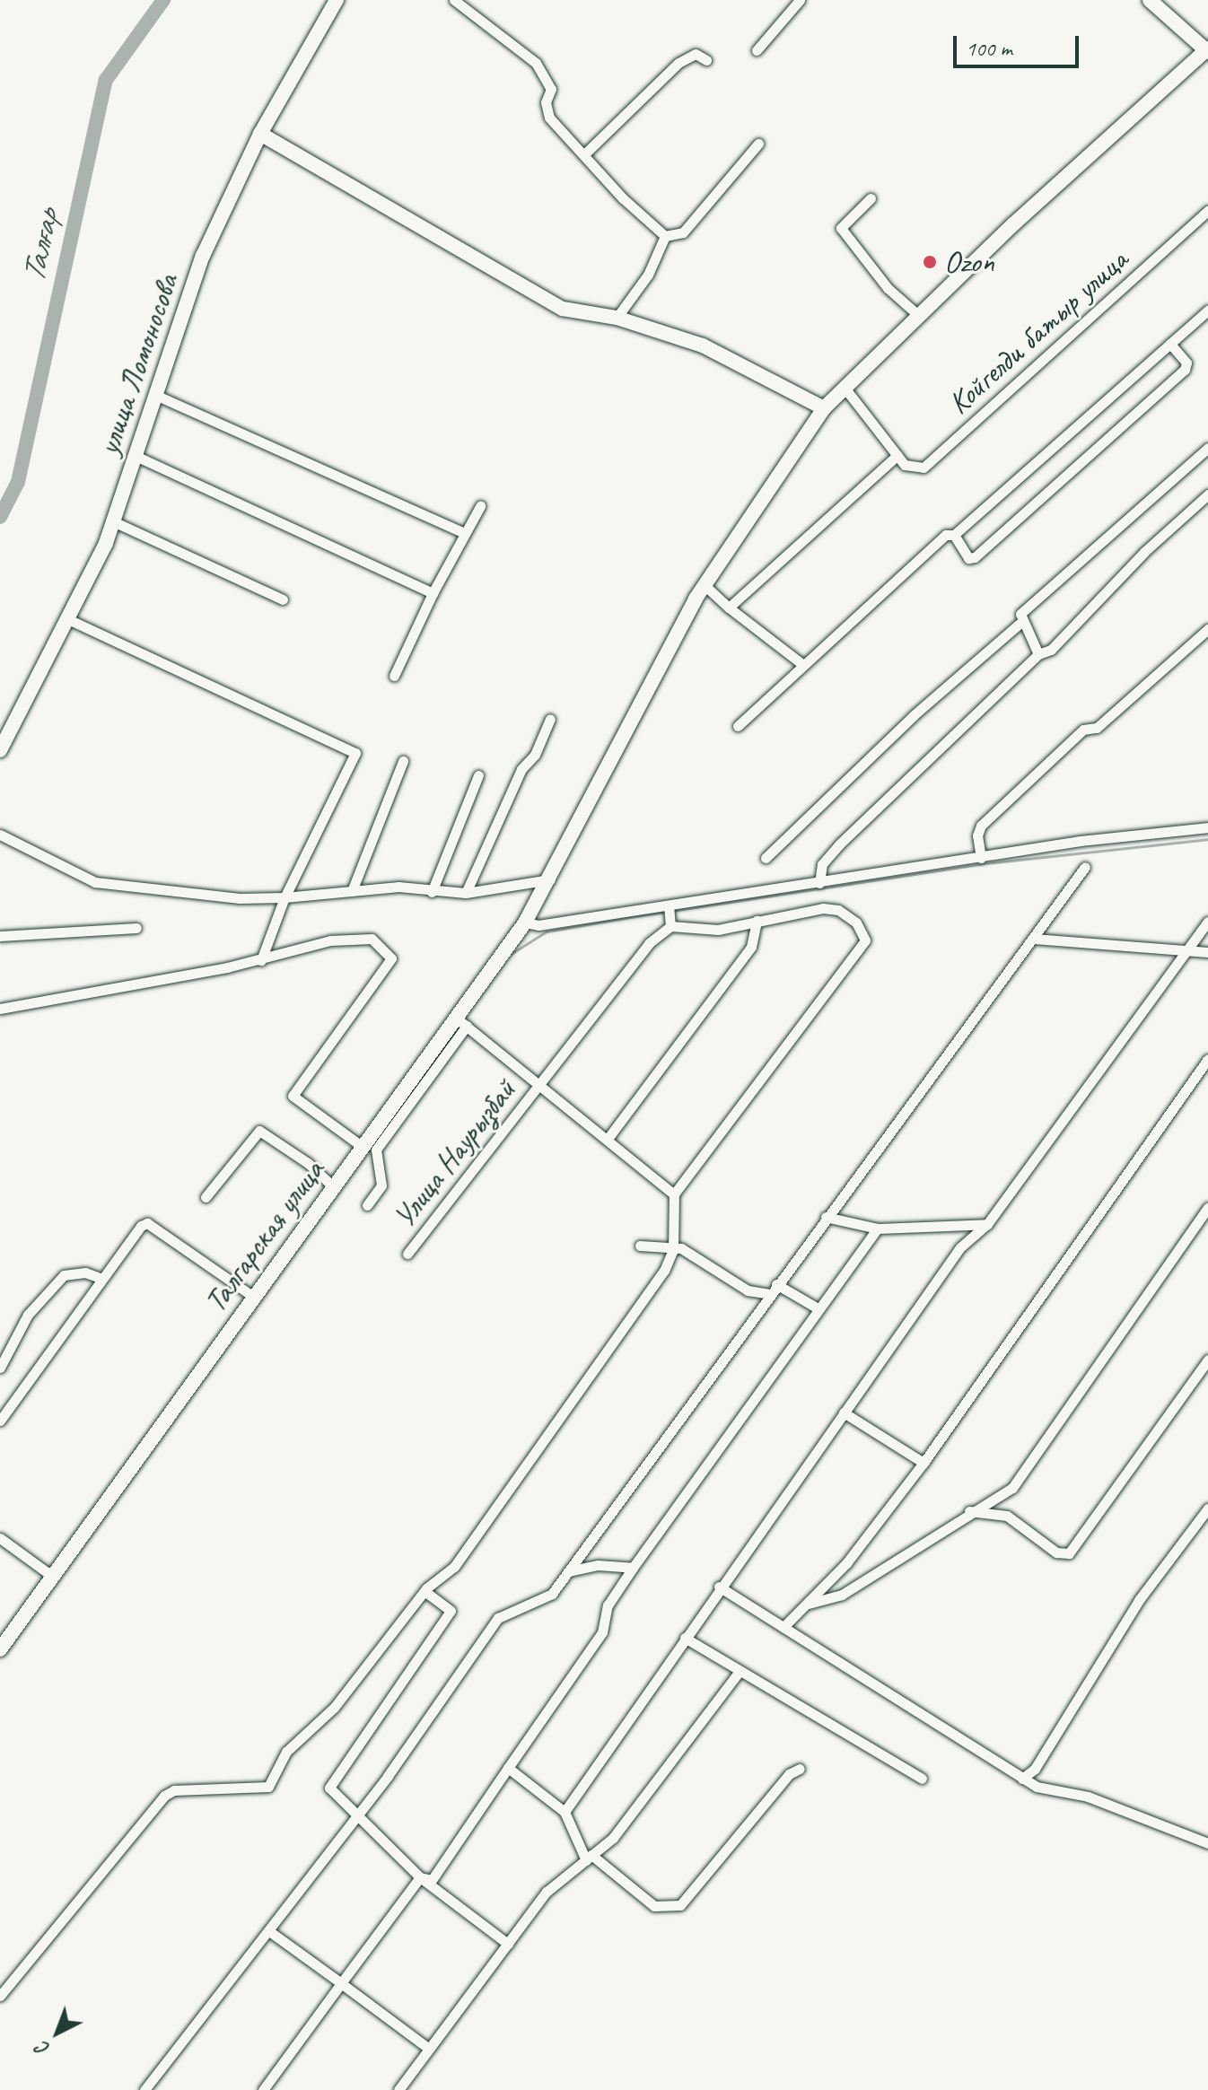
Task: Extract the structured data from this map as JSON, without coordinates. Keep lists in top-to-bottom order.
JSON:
{
  "streets": {
    "main road": ["улица Ломоносова", "Талгарская улица"],
    "street": ["Койгелди батыр улица", "Улица Наурызбай"]
  },
  "water": ["Талғар"],
  "places": ["Ozon"],
  "scale_bar": "100 m",
  "north": "bottom left"
}
